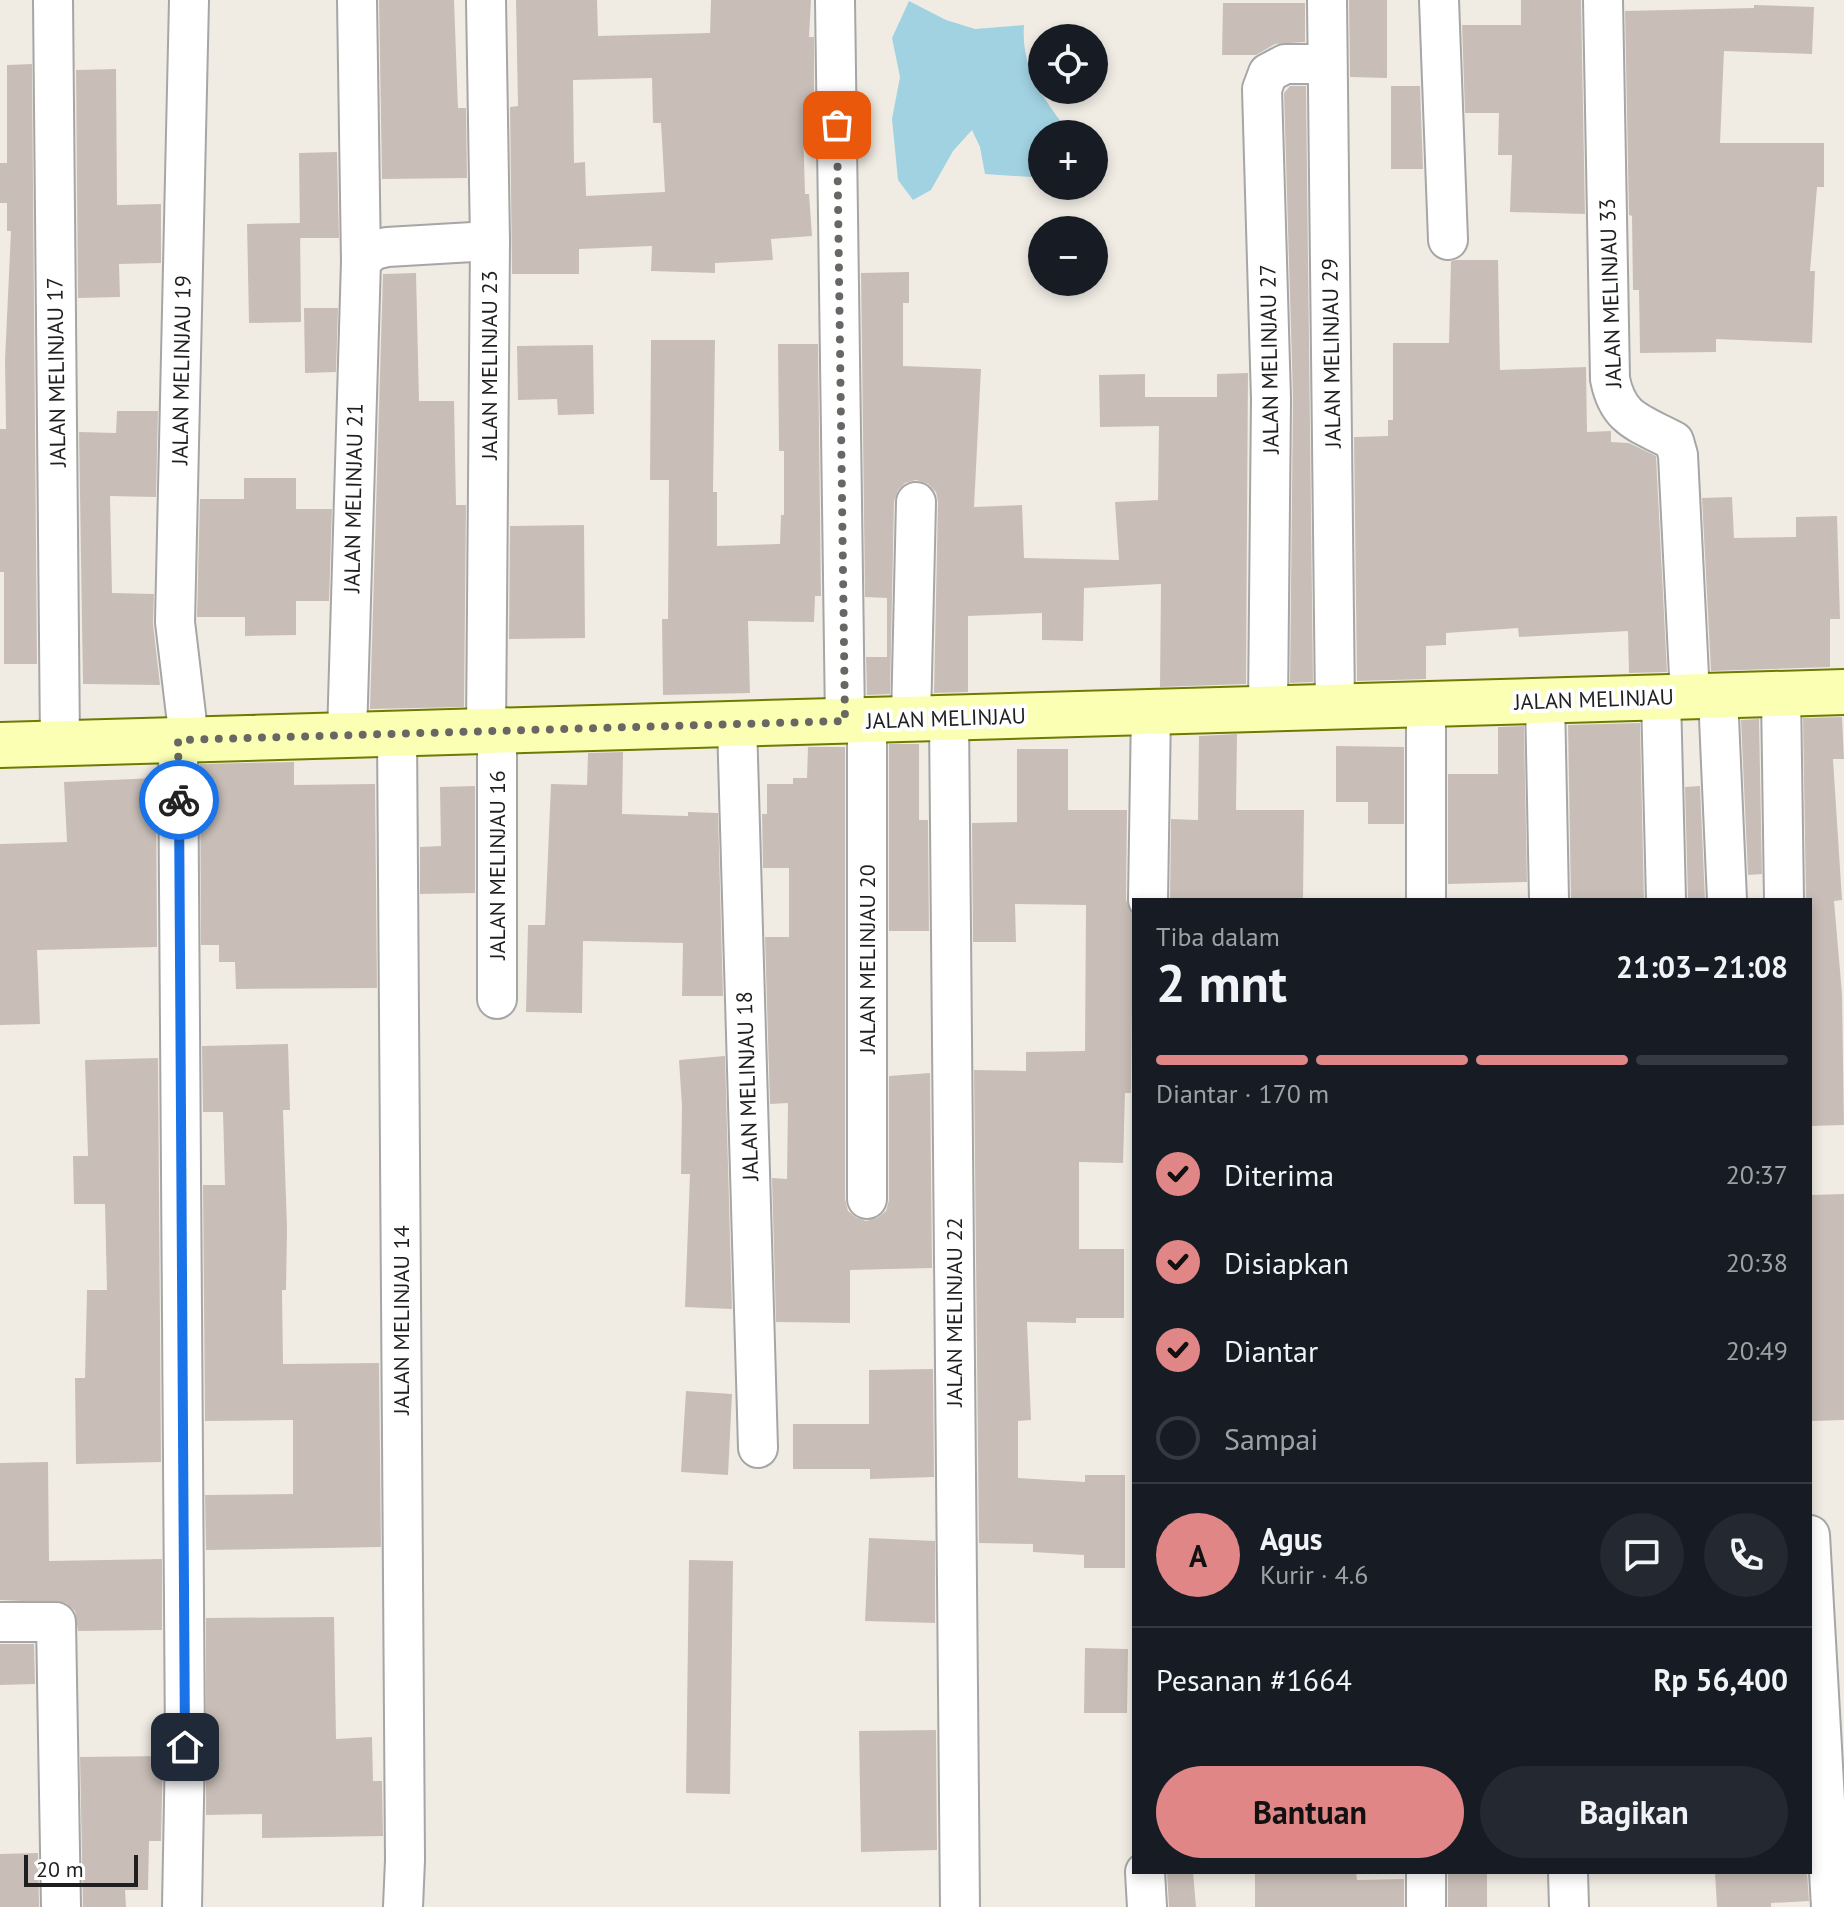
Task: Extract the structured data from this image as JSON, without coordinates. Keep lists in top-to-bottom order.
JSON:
{
  "streets": {
    "street": [
      "JALAN MELINJAU 33",
      "JALAN MELINJAU 29",
      "JALAN MELINJAU 27",
      "JALAN MELINJAU 23",
      "JALAN MELINJAU 19",
      "JALAN MELINJAU 17",
      "JALAN MELINJAU 21",
      "JALAN MELINJAU",
      "JALAN MELINJAU 16",
      "JALAN MELINJAU 20",
      "JALAN MELINJAU 18",
      "JALAN MELINJAU 22",
      "JALAN MELINJAU 14"
    ]
  },
  "crossings": [
    ["JALAN MELINJAU 33", "JALAN MELINJAU"],
    ["JALAN MELINJAU 29", "JALAN MELINJAU 27"],
    ["JALAN MELINJAU 29", "JALAN MELINJAU"],
    ["JALAN MELINJAU 27", "JALAN MELINJAU"],
    ["JALAN MELINJAU 23", "JALAN MELINJAU"],
    ["JALAN MELINJAU 23", "JALAN MELINJAU 16"],
    ["JALAN MELINJAU 19", "JALAN MELINJAU"],
    ["JALAN MELINJAU 17", "JALAN MELINJAU"],
    ["JALAN MELINJAU 21", "JALAN MELINJAU"],
    ["JALAN MELINJAU", "JALAN MELINJAU 16"],
    ["JALAN MELINJAU", "JALAN MELINJAU 20"],
    ["JALAN MELINJAU", "JALAN MELINJAU 18"],
    ["JALAN MELINJAU", "JALAN MELINJAU 22"],
    ["JALAN MELINJAU", "JALAN MELINJAU 14"]
  ],
  "scale_bar": "20 m",
  "page": {
    "map_buttons": ["+", "−"],
    "heading": ["2 mnt", "Tiba dalam", "21:03–21:08"],
    "panel": [
      "Agus",
      "Kurir · 4.6",
      "Pesanan #1664",
      "Rp 56,400"
    ],
    "bar": "Diantar · 170 m",
    "list": [
      ["Diterima", "20:37"],
      ["Disiapkan", "20:38"],
      ["Diantar", "20:49"],
      "Sampai"
    ],
    "round": "A",
    "buttons": ["Bantuan", "Bagikan"],
    "scale": "20 m"
  }
}
